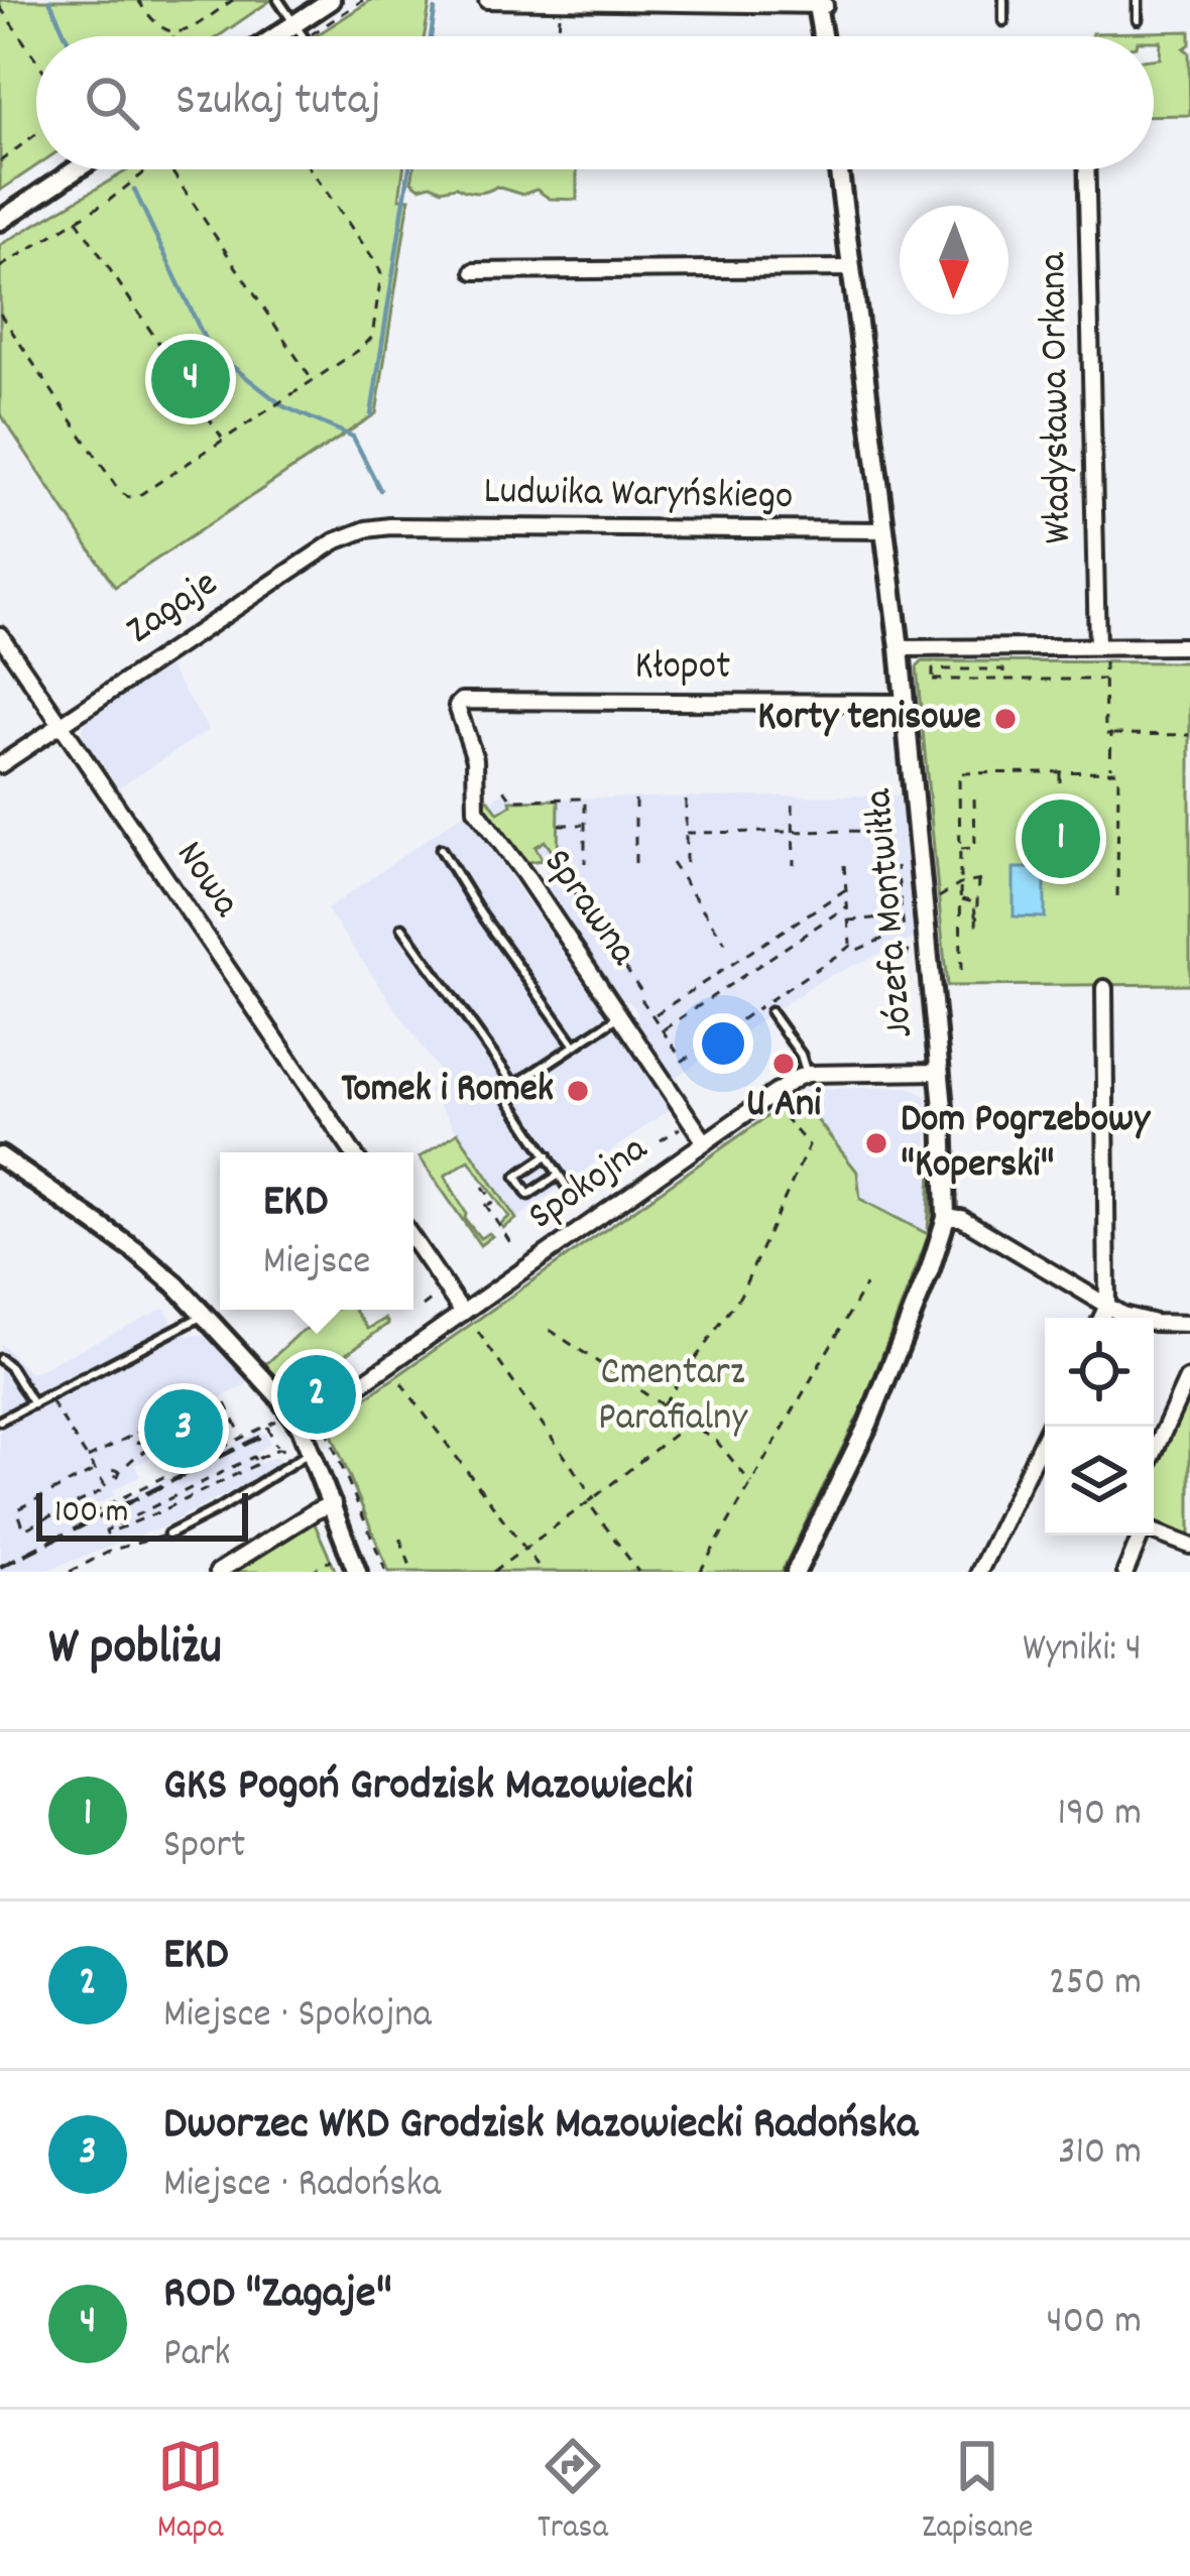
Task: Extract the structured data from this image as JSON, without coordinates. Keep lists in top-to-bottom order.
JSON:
{
  "streets": {
    "street": [
      "Władysława Orkana",
      "Ludwika Waryńskiego",
      "Zagaje",
      "Kłopot",
      "Nowa",
      "Sprawna",
      "Józefa Montwiłła",
      "Spokojna"
    ]
  },
  "crossings": [
    ["Ludwika Waryńskiego", "Zagaje"],
    ["Ludwika Waryńskiego", "Józefa Montwiłła"],
    ["Zagaje", "Nowa"],
    ["Kłopot", "Sprawna"],
    ["Kłopot", "Józefa Montwiłła"],
    ["Sprawna", "Spokojna"]
  ],
  "parks": ["Cmentarz Parafialny"],
  "places": [
    "Korty tenisowe",
    "U Ani",
    "Tomek i Romek",
    "Dom Pogrzebowy \"Koperski\""
  ],
  "scale_bar": "100 m",
  "north": "bottom",
  "page": {
    "search": "Szukaj tutaj",
    "pins": [
      "4",
      "1",
      "2",
      "3"
    ],
    "popup": ["EKD", "Miejsce"],
    "scale": "100 m",
    "heading": ["W pobliżu", "Wyniki: 4"],
    "list": [
      {
        "mark": "1",
        "name": "GKS Pogoń Grodzisk Mazowiecki",
        "note": "Sport",
        "value": "190 m"
      },
      {
        "mark": "2",
        "name": "EKD",
        "note": "Miejsce · Spokojna",
        "value": "250 m"
      },
      {
        "mark": "3",
        "name": "Dworzec WKD Grodzisk Mazowiecki Radońska",
        "note": "Miejsce · Radońska",
        "value": "310 m"
      },
      {
        "mark": "4",
        "name": "ROD \"Zagaje\"",
        "note": "Park",
        "value": "400 m"
      }
    ],
    "nav": ["Mapa", "Trasa", "Zapisane"]
  }
}
